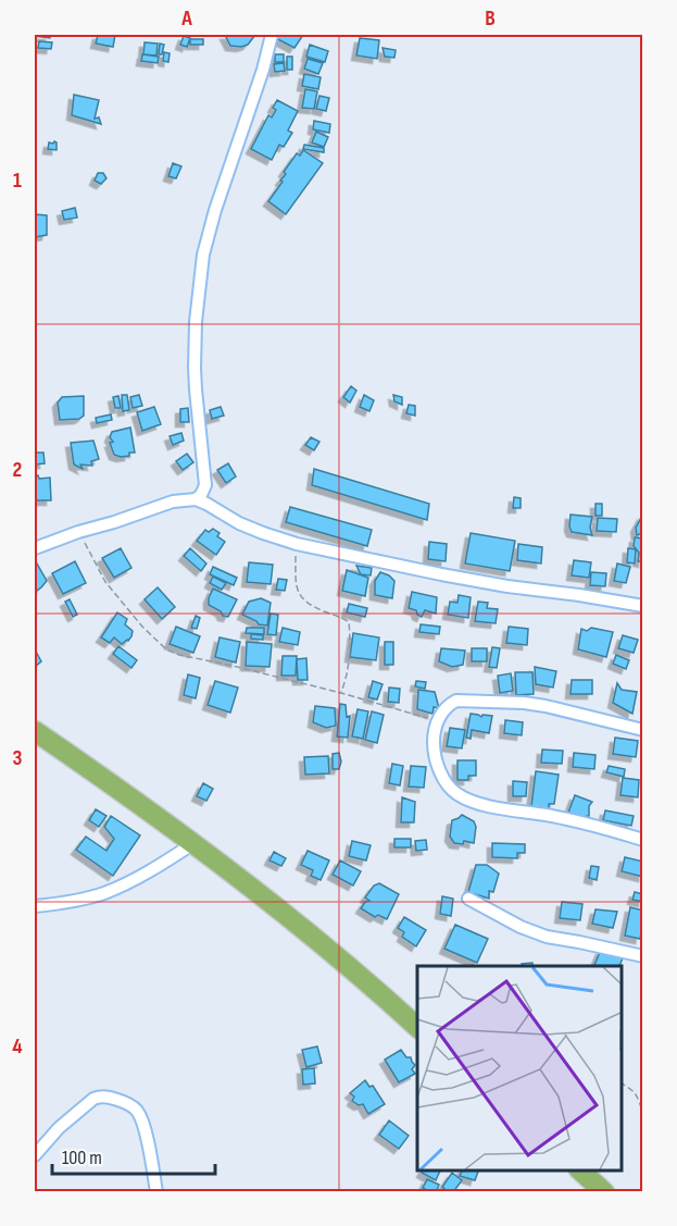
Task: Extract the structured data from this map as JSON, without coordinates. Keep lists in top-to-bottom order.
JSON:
{
  "scale_bar": "100 m",
  "grid": {
    "columns": ["A", "B"],
    "rows": [
      "1",
      "2",
      "3",
      "4"
    ]
  }
}
